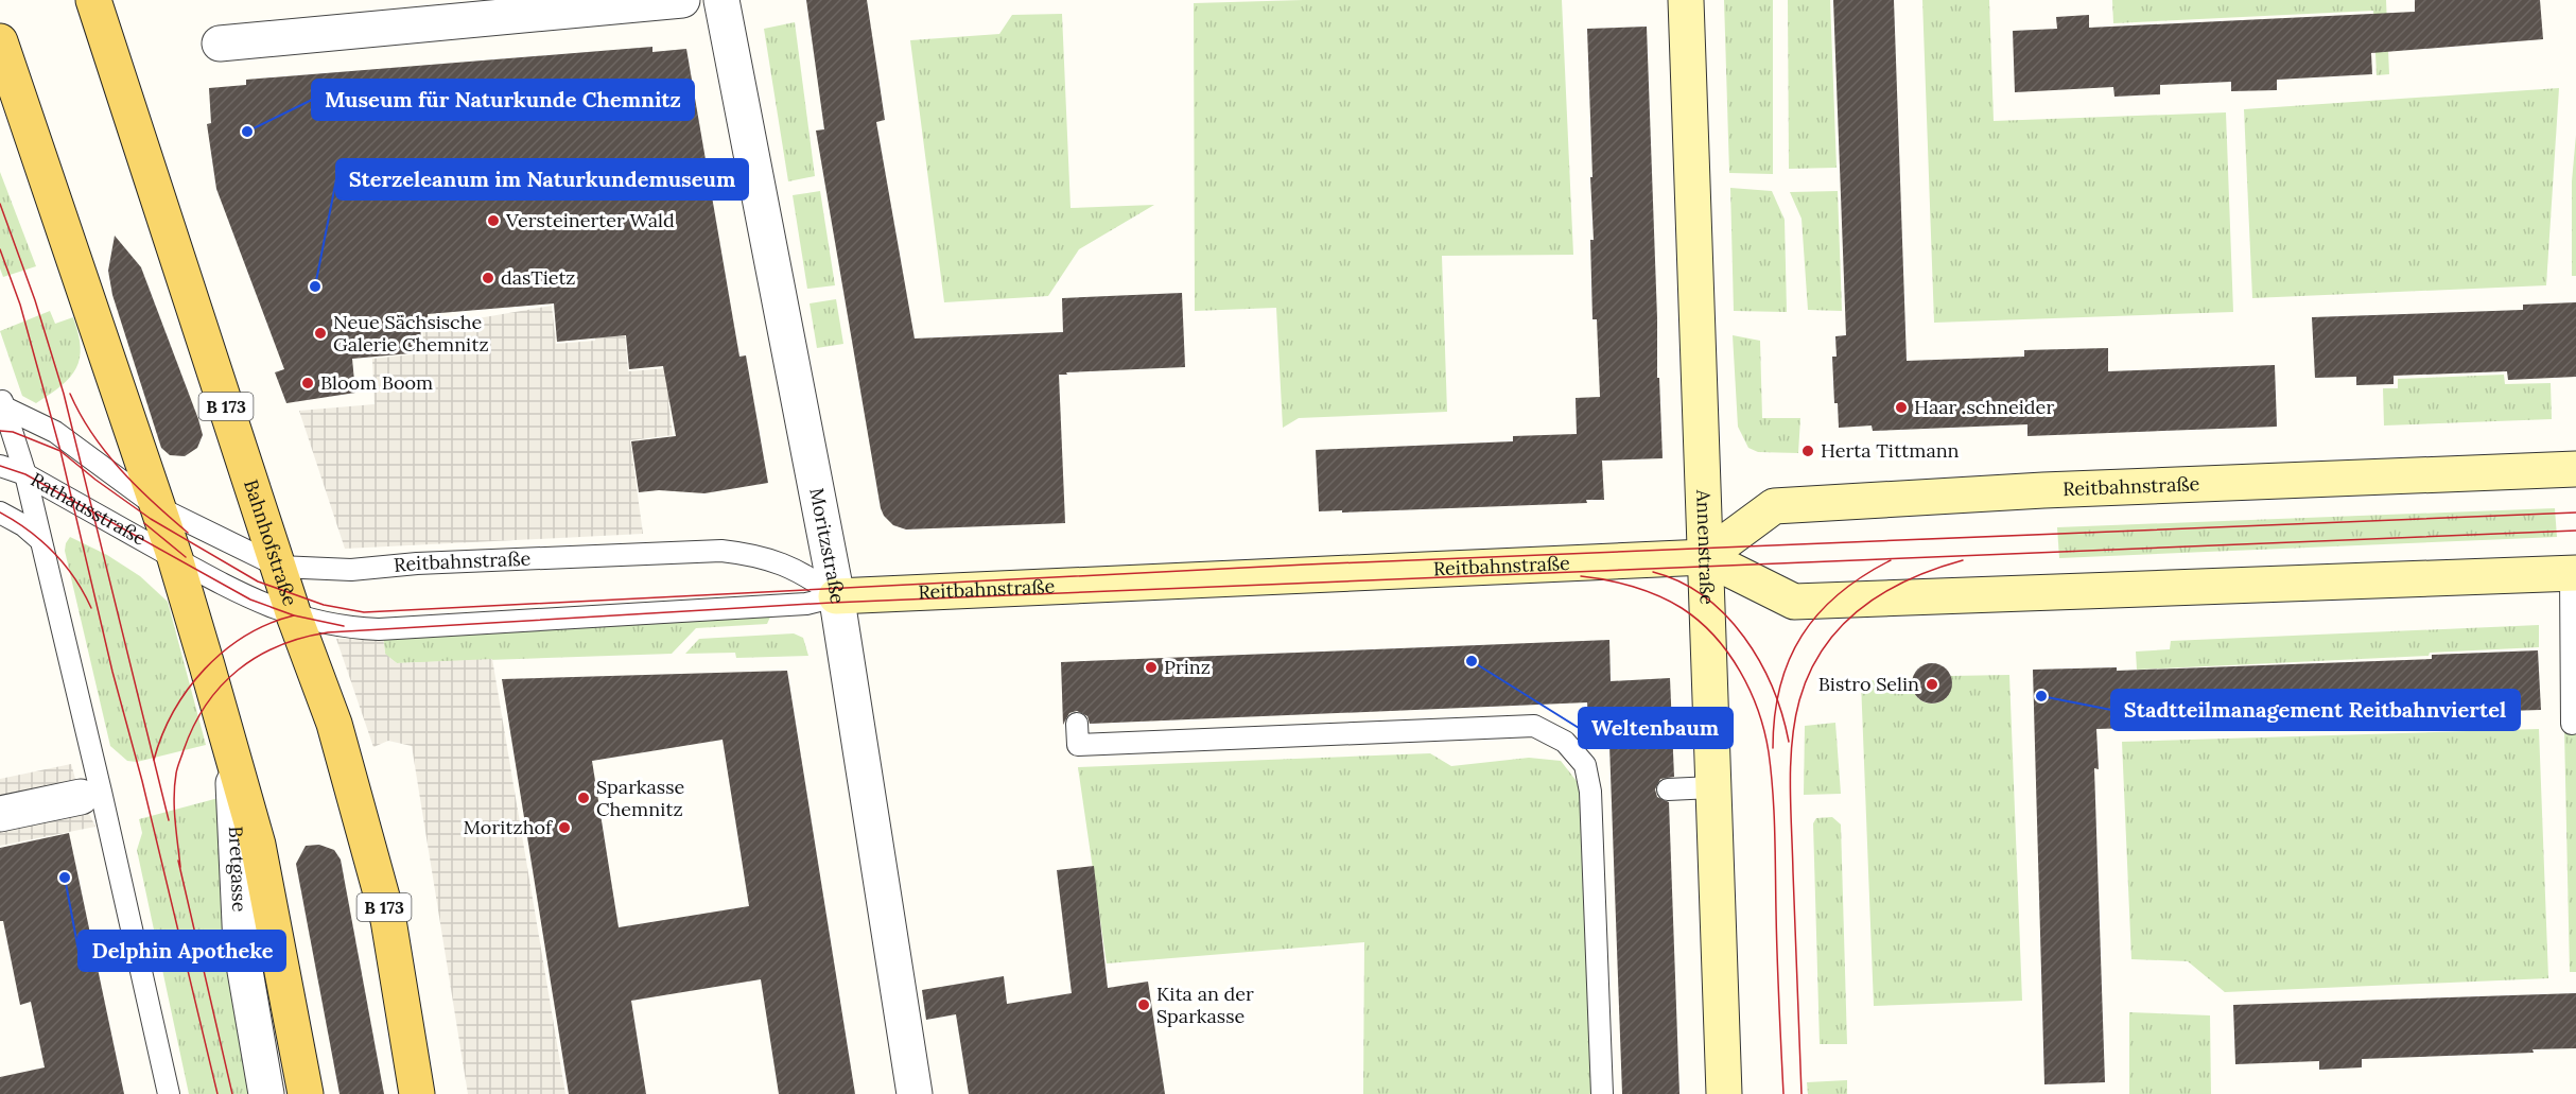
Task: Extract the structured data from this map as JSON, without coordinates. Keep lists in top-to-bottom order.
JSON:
{
  "streets": {
    "main road": ["B 173", "Bahnhofstraße"],
    "street": [
      "Reitbahnstraße",
      "Moritzstraße",
      "Annenstraße",
      "Bretgasse"
    ],
    "lane": ["Rathausstraße"]
  },
  "crossings": [
    ["Reitbahnstraße", "Rathausstraße"],
    ["Reitbahnstraße", "Bahnhofstraße"],
    ["Reitbahnstraße", "Moritzstraße"],
    ["Reitbahnstraße", "Annenstraße"],
    ["Rathausstraße", "Bahnhofstraße"],
    ["Rathausstraße", "Moritzstraße"]
  ],
  "places": [
    "Museum für Naturkunde Chemnitz",
    "Versteinerter Wald",
    "dasTietz",
    "Sterzeleanum im Naturkundemuseum",
    "Neue Sächsische Galerie Chemnitz",
    "Bloom Boom",
    "Haar .schneider",
    "Herta Tittmann",
    "Weltenbaum",
    "Prinz",
    "Bistro Selin",
    "Stadtteilmanagement Reitbahnviertel",
    "Sparkasse Chemnitz",
    "Moritzhof",
    "Delphin Apotheke",
    "Kita an der Sparkasse"
  ]
}
